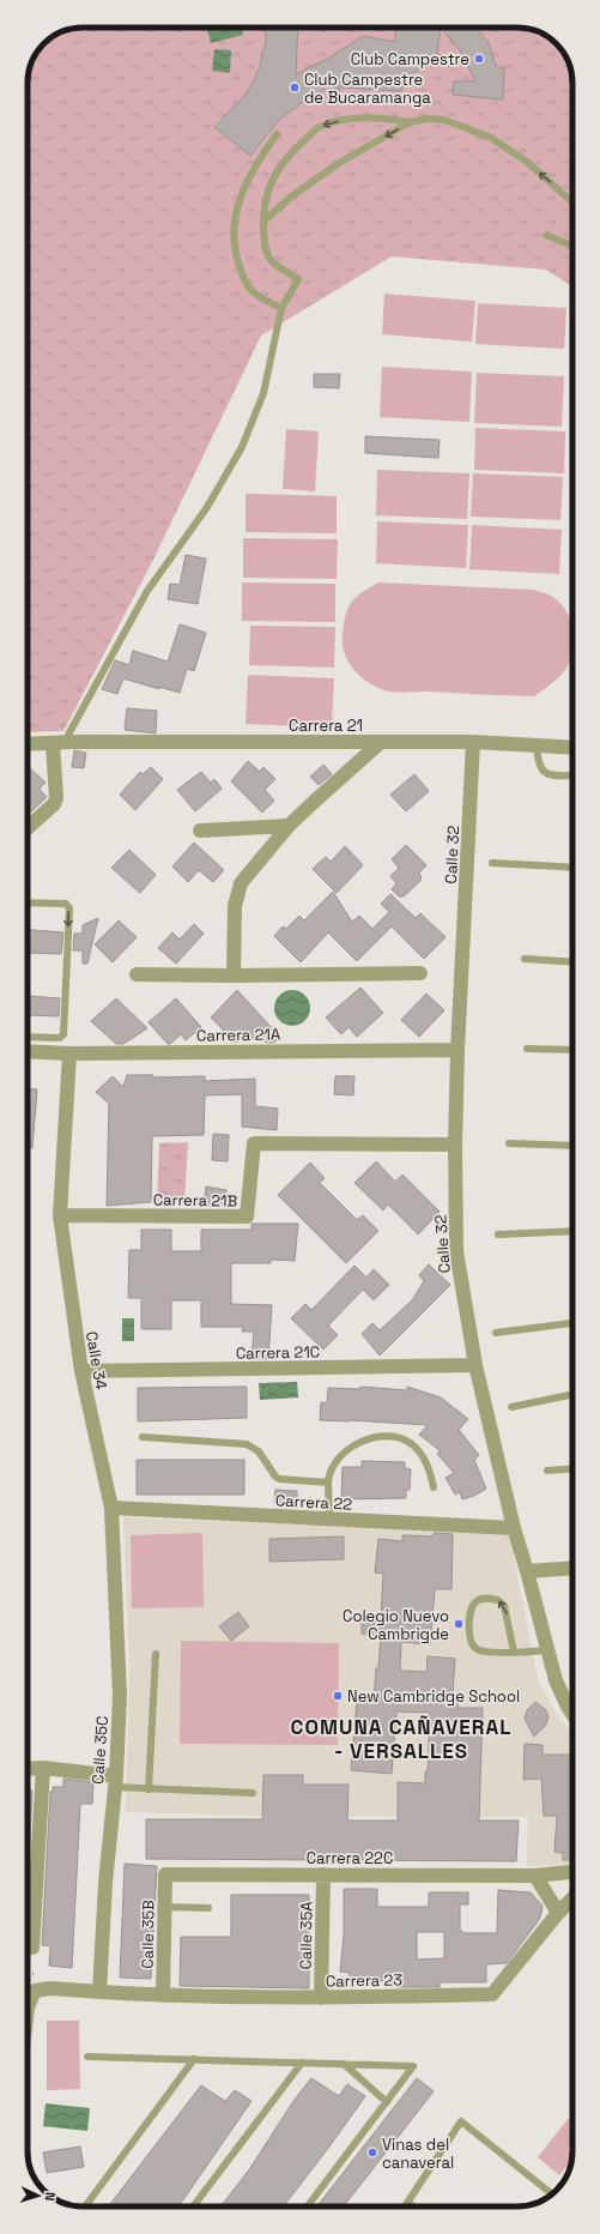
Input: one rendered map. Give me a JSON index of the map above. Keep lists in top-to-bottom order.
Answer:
{
  "streets": {
    "street": [
      "Carrera 21",
      "Calle 32",
      "Carrera 21A",
      "Carrera 21B",
      "Carrera 21C",
      "Calle 34",
      "Carrera 22",
      "Calle 35C",
      "Carrera 22C",
      "Calle 35B",
      "Calle 35A",
      "Carrera 23"
    ]
  },
  "crossings": [
    ["Carrera 21", "Calle 32"],
    ["Calle 32", "Carrera 21A"],
    ["Calle 32", "Carrera 21B"],
    ["Calle 32", "Carrera 21C"],
    ["Calle 32", "Carrera 22"],
    ["Carrera 21B", "Calle 34"],
    ["Carrera 21C", "Calle 34"],
    ["Calle 34", "Carrera 22"],
    ["Calle 34", "Calle 35C"],
    ["Carrera 22", "Calle 35C"],
    ["Calle 35C", "Carrera 23"],
    ["Carrera 22C", "Calle 35B"],
    ["Carrera 22C", "Calle 35A"],
    ["Calle 35B", "Carrera 23"],
    ["Calle 35A", "Carrera 23"]
  ],
  "districts": ["COMUNA CAÑAVERAL - VERSALLES"],
  "places": [
    "Club Campestre",
    "Club Campestre de Bucaramanga",
    "Colegio Nuevo Cambrigde",
    "New Cambridge School",
    "Vinas del canaveral"
  ],
  "north": "right"
}
